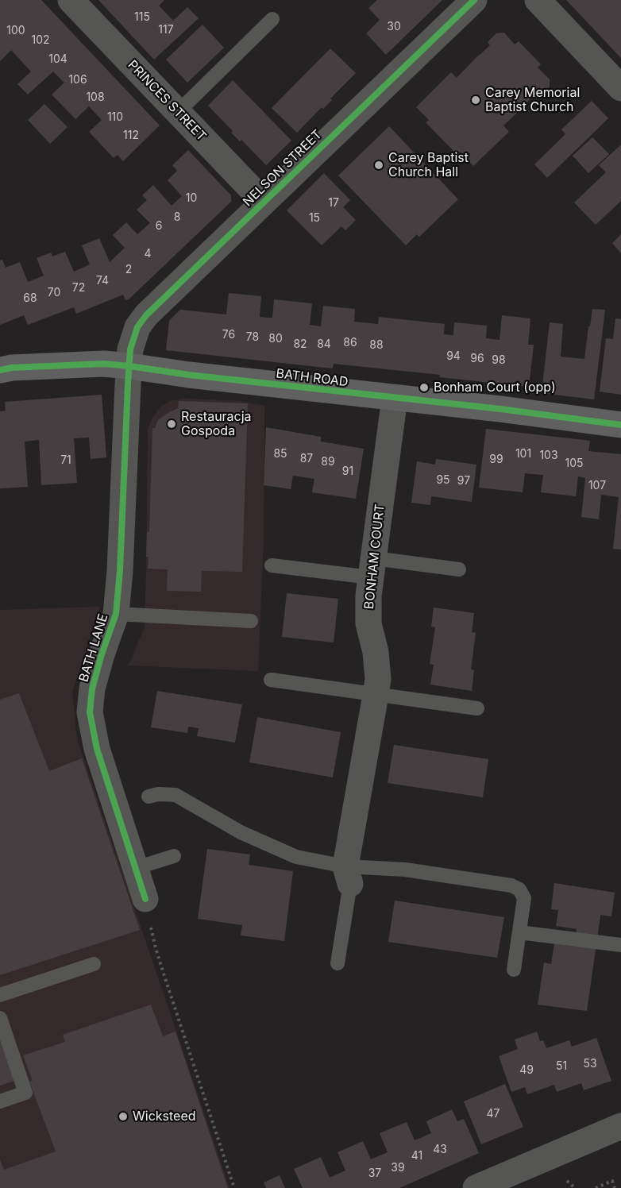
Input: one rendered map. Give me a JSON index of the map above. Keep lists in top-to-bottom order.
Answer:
{
  "streets": {
    "street": [
      "PRINCES STREET",
      "NELSON STREET",
      "BATH ROAD",
      "BONHAM COURT",
      "BATH LANE"
    ]
  },
  "crossings": [
    ["PRINCES STREET", "NELSON STREET"],
    ["NELSON STREET", "BATH ROAD"],
    ["NELSON STREET", "BATH LANE"],
    ["BATH ROAD", "BONHAM COURT"],
    ["BATH ROAD", "BATH LANE"]
  ],
  "places": [
    "Carey Memorial Baptist Church",
    "Carey Baptist Church Hall",
    "Bonham Court (opp)",
    "Restauracja Gospoda",
    "Wicksteed"
  ],
  "house_numbers": [
    "115",
    "30",
    "117",
    "100",
    "102",
    "104",
    "106",
    "108",
    "110",
    "112",
    "10",
    "17",
    "8",
    "15",
    "6",
    "4",
    "2",
    "74",
    "72",
    "70",
    "68",
    "76",
    "78",
    "80",
    "86",
    "82",
    "84",
    "88",
    "94",
    "96",
    "98",
    "85",
    "101",
    "103",
    "87",
    "99",
    "71",
    "89",
    "105",
    "91",
    "95",
    "97",
    "107",
    "53",
    "51",
    "49",
    "47",
    "43",
    "41",
    "39",
    "37"
  ]
}
